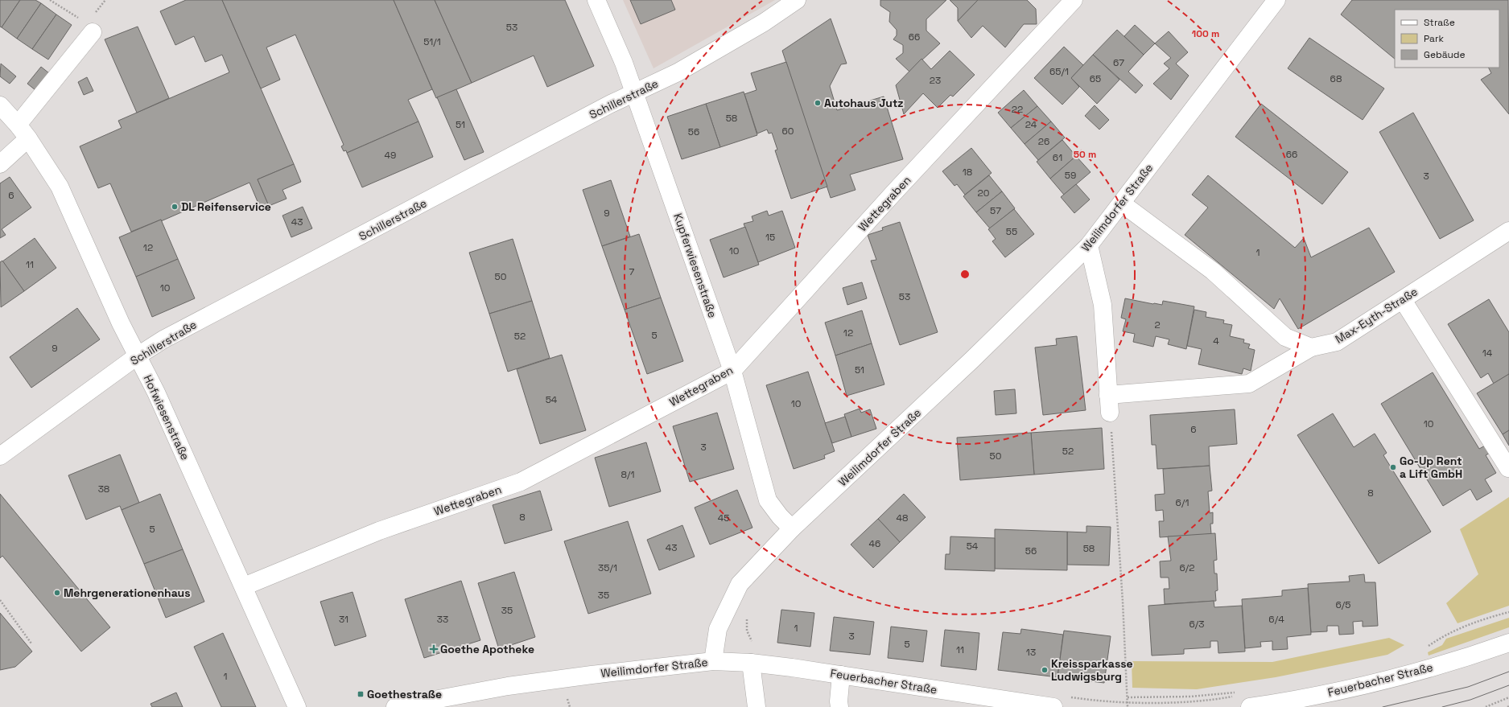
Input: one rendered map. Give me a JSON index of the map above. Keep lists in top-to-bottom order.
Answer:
{
  "streets": {
    "street": [
      "Schillerstraße",
      "Wettegraben",
      "Weilimdorfer Straße",
      "Kupferwiesenstraße",
      "Max-Eyth-Straße",
      "Hofwiesenstraße",
      "Feuerbacher Straße"
    ]
  },
  "crossings": [
    ["Schillerstraße", "Kupferwiesenstraße"],
    ["Schillerstraße", "Hofwiesenstraße"],
    ["Wettegraben", "Kupferwiesenstraße"],
    ["Wettegraben", "Hofwiesenstraße"],
    ["Weilimdorfer Straße", "Kupferwiesenstraße"],
    ["Weilimdorfer Straße", "Feuerbacher Straße"]
  ],
  "places": {
    "other": [
      "Autohaus Jutz",
      "DL Reifenservice",
      "Go-Up Rent a Lift GmbH",
      "Mehrgenerationenhaus",
      "Kreissparkasse Ludwigsburg"
    ],
    "health": ["Goethe Apotheke"],
    "transit": ["Goethestraße"]
  },
  "house_numbers": [
    "53",
    "66",
    "51/1",
    "67",
    "65/1",
    "65",
    "68",
    "23",
    "22",
    "58",
    "51",
    "24",
    "60",
    "56",
    "26",
    "66",
    "49",
    "61",
    "18",
    "59",
    "3",
    "20",
    "6",
    "57",
    "9",
    "43",
    "55",
    "15",
    "12",
    "10",
    "1",
    "11",
    "7",
    "50",
    "10",
    "53",
    "2",
    "12",
    "5",
    "52",
    "4",
    "9",
    "14",
    "51",
    "54",
    "10",
    "10",
    "6",
    "3",
    "52",
    "50",
    "8/1",
    "38",
    "8",
    "6/1",
    "8",
    "45",
    "48",
    "5",
    "46",
    "54",
    "43",
    "58",
    "56",
    "35/1",
    "6/2",
    "35",
    "6/5",
    "35",
    "31",
    "33",
    "6/4",
    "6/3",
    "1",
    "3",
    "5",
    "11",
    "13",
    "1"
  ],
  "legend": ["Straße", "Park", "Gebäude"],
  "rings": ["100 m", "50 m"]
}
